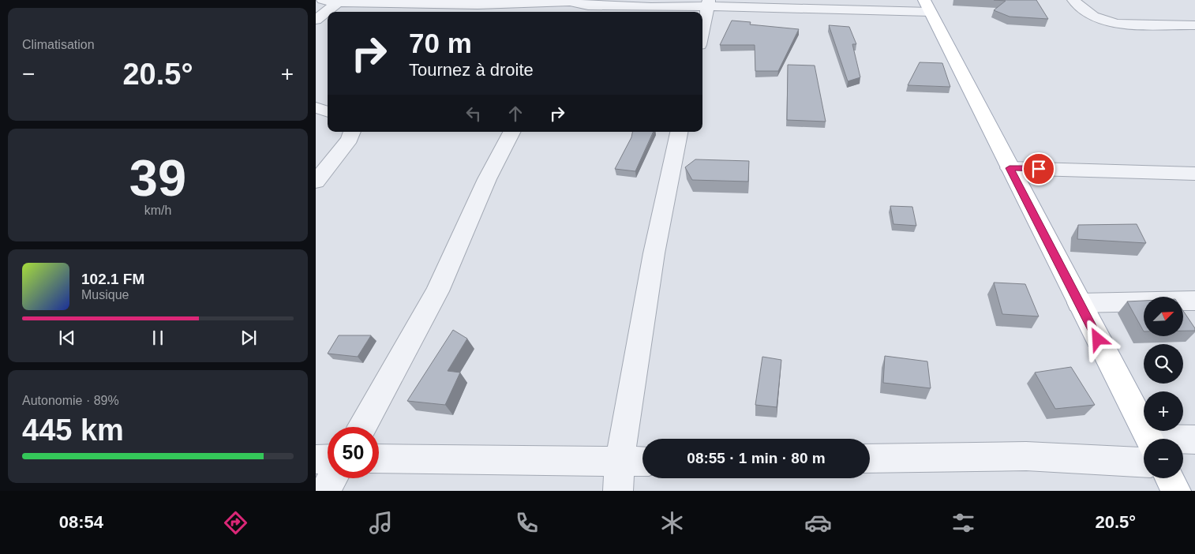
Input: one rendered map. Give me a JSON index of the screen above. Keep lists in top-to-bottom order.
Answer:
{
  "north": "top right",
  "page": {
    "tile": [
      "Climatisation",
      ["39", "km/h"],
      ["Autonomie · 89%", "445 km"]
    ],
    "turn": ["70 m", "Tournez à droite"],
    "heat": ["−", "20.5°", "+"],
    "song": ["102.1 FM", "Musique"],
    "map_buttons": ["+", "−"],
    "limit": "50",
    "trip": "08:55 · 1 min · 80 m",
    "tabs": ["08:54", "20.5°"]
  }
}
